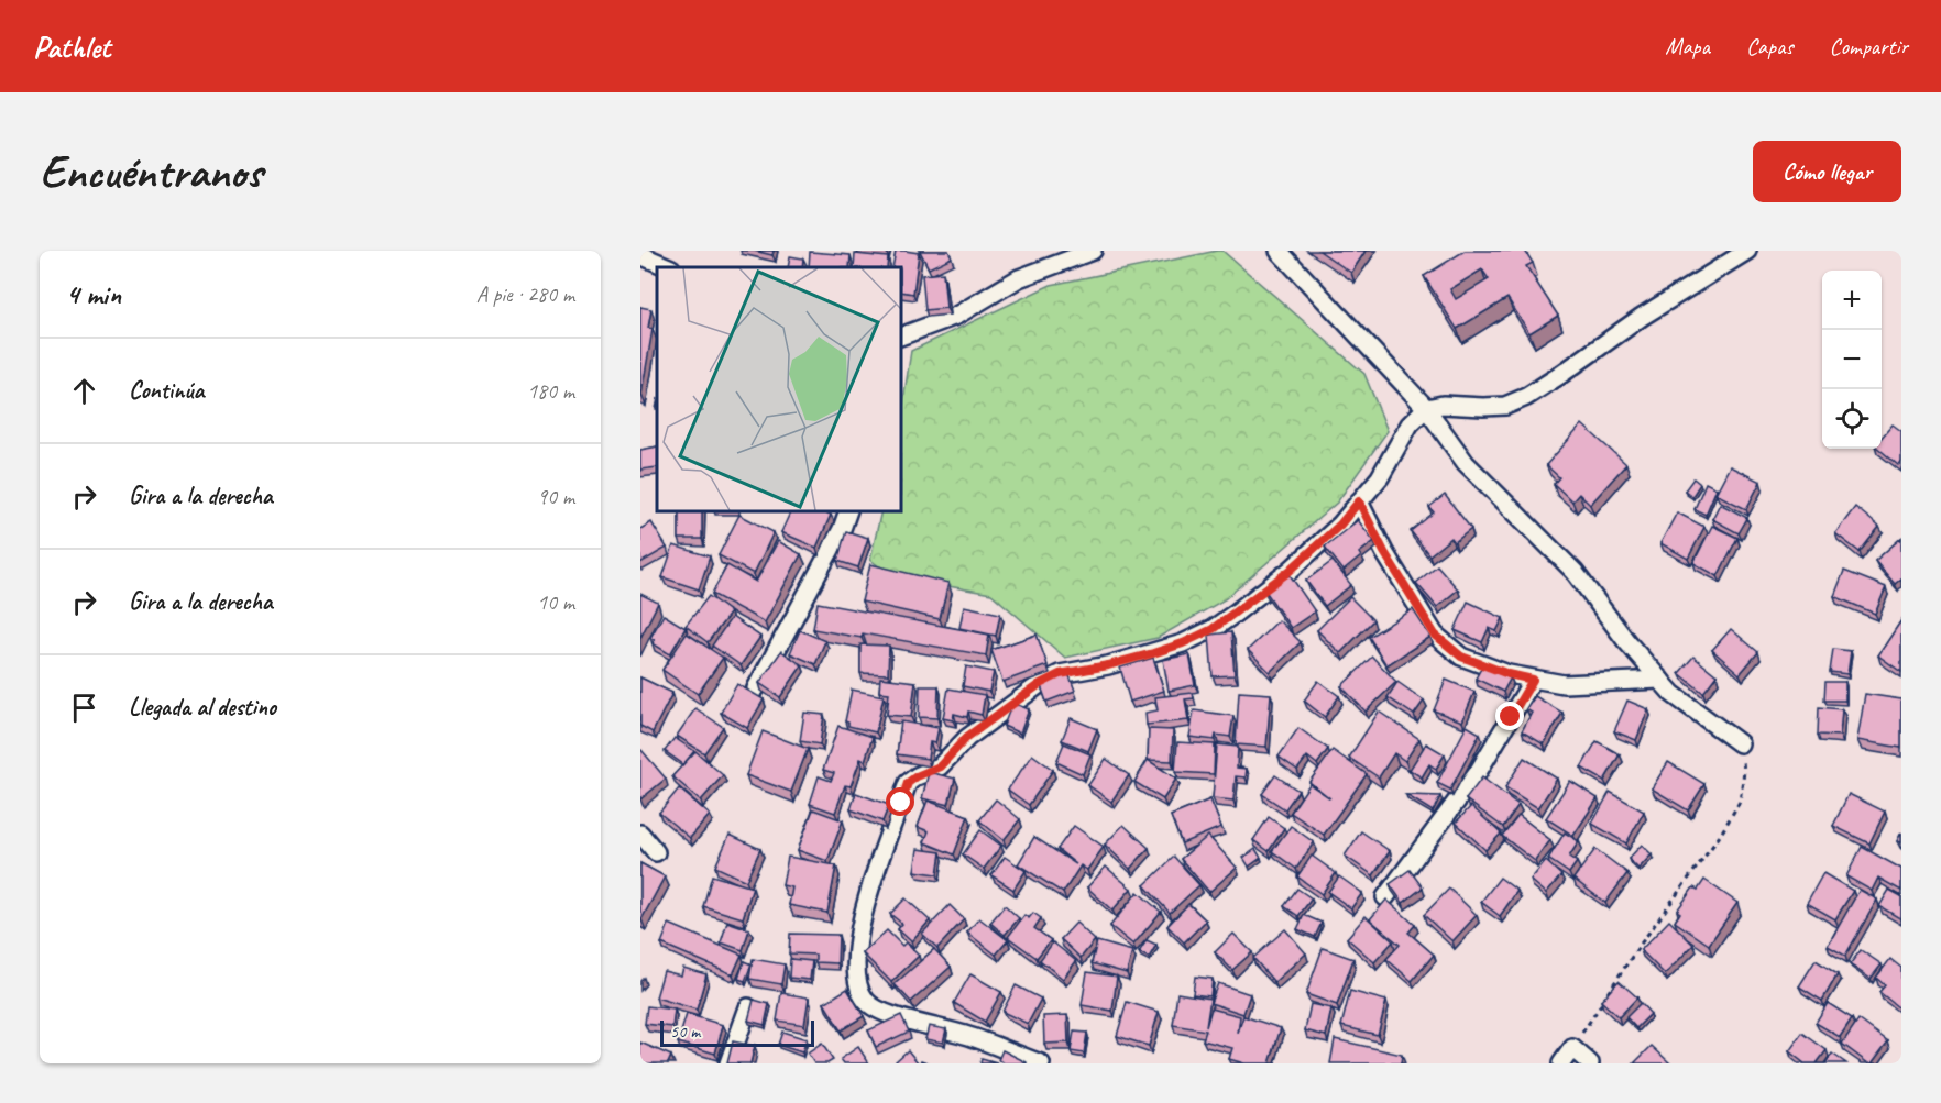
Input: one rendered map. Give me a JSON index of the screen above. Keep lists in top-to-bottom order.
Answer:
{
  "scale_bar": "50 m",
  "page": {
    "header": "Pathlet",
    "nav": ["Mapa", "Capas", "Compartir"],
    "buttons": "Cómo llegar",
    "title": "Encuéntranos",
    "heading": ["4 min", "A pie · 280 m"],
    "map_buttons": ["+", "−"],
    "list": [
      ["Continúa", "180 m"],
      ["Gira a la derecha", "90 m"],
      ["Gira a la derecha", "10 m"],
      "Llegada al destino"
    ],
    "scale": "50 m"
  }
}
